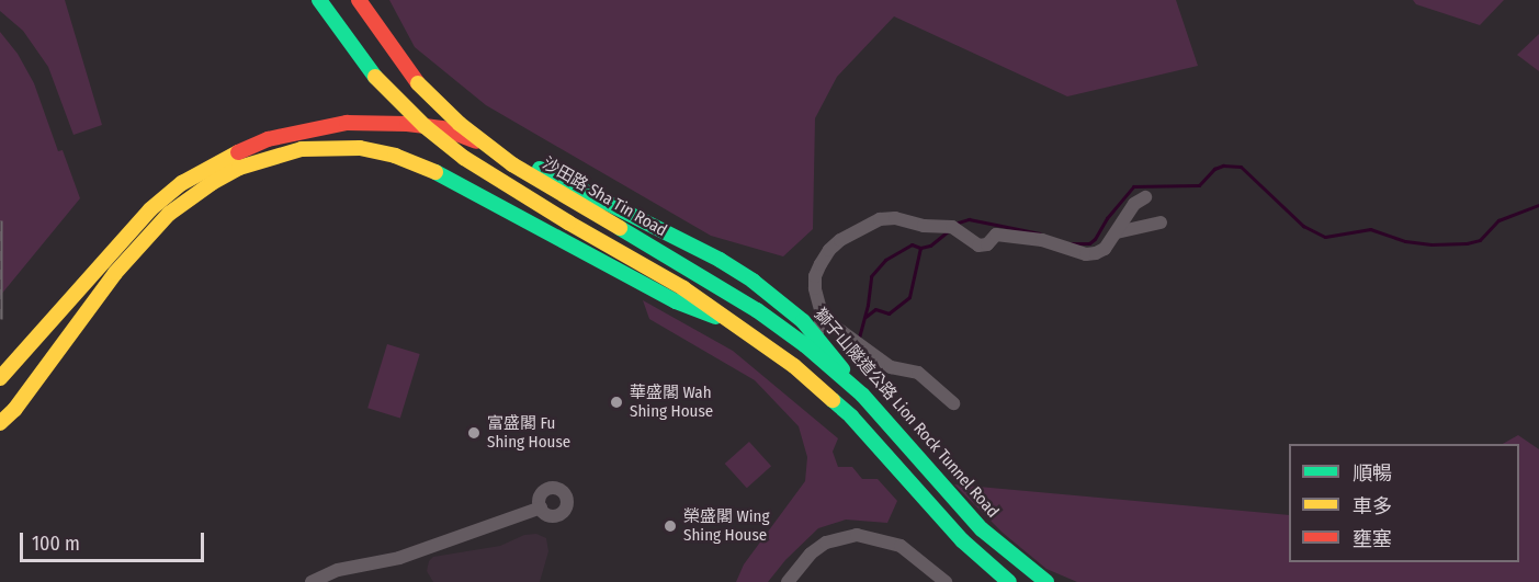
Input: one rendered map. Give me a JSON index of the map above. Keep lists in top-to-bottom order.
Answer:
{
  "streets": {
    "main road": ["沙田路 Sha Tin Road", "獅子山隧道公路 Lion Rock Tunnel Road"]
  },
  "crossings": [
    ["沙田路 Sha Tin Road", "獅子山隧道公路 Lion Rock Tunnel Road"]
  ],
  "places": ["華盛閣 Wah Shing House", "富盛閣 Fu Shing House", "榮盛閣 Wing Shing House"],
  "legend": ["順暢", "車多", "壅塞"],
  "scale_bar": "100 m"
}
